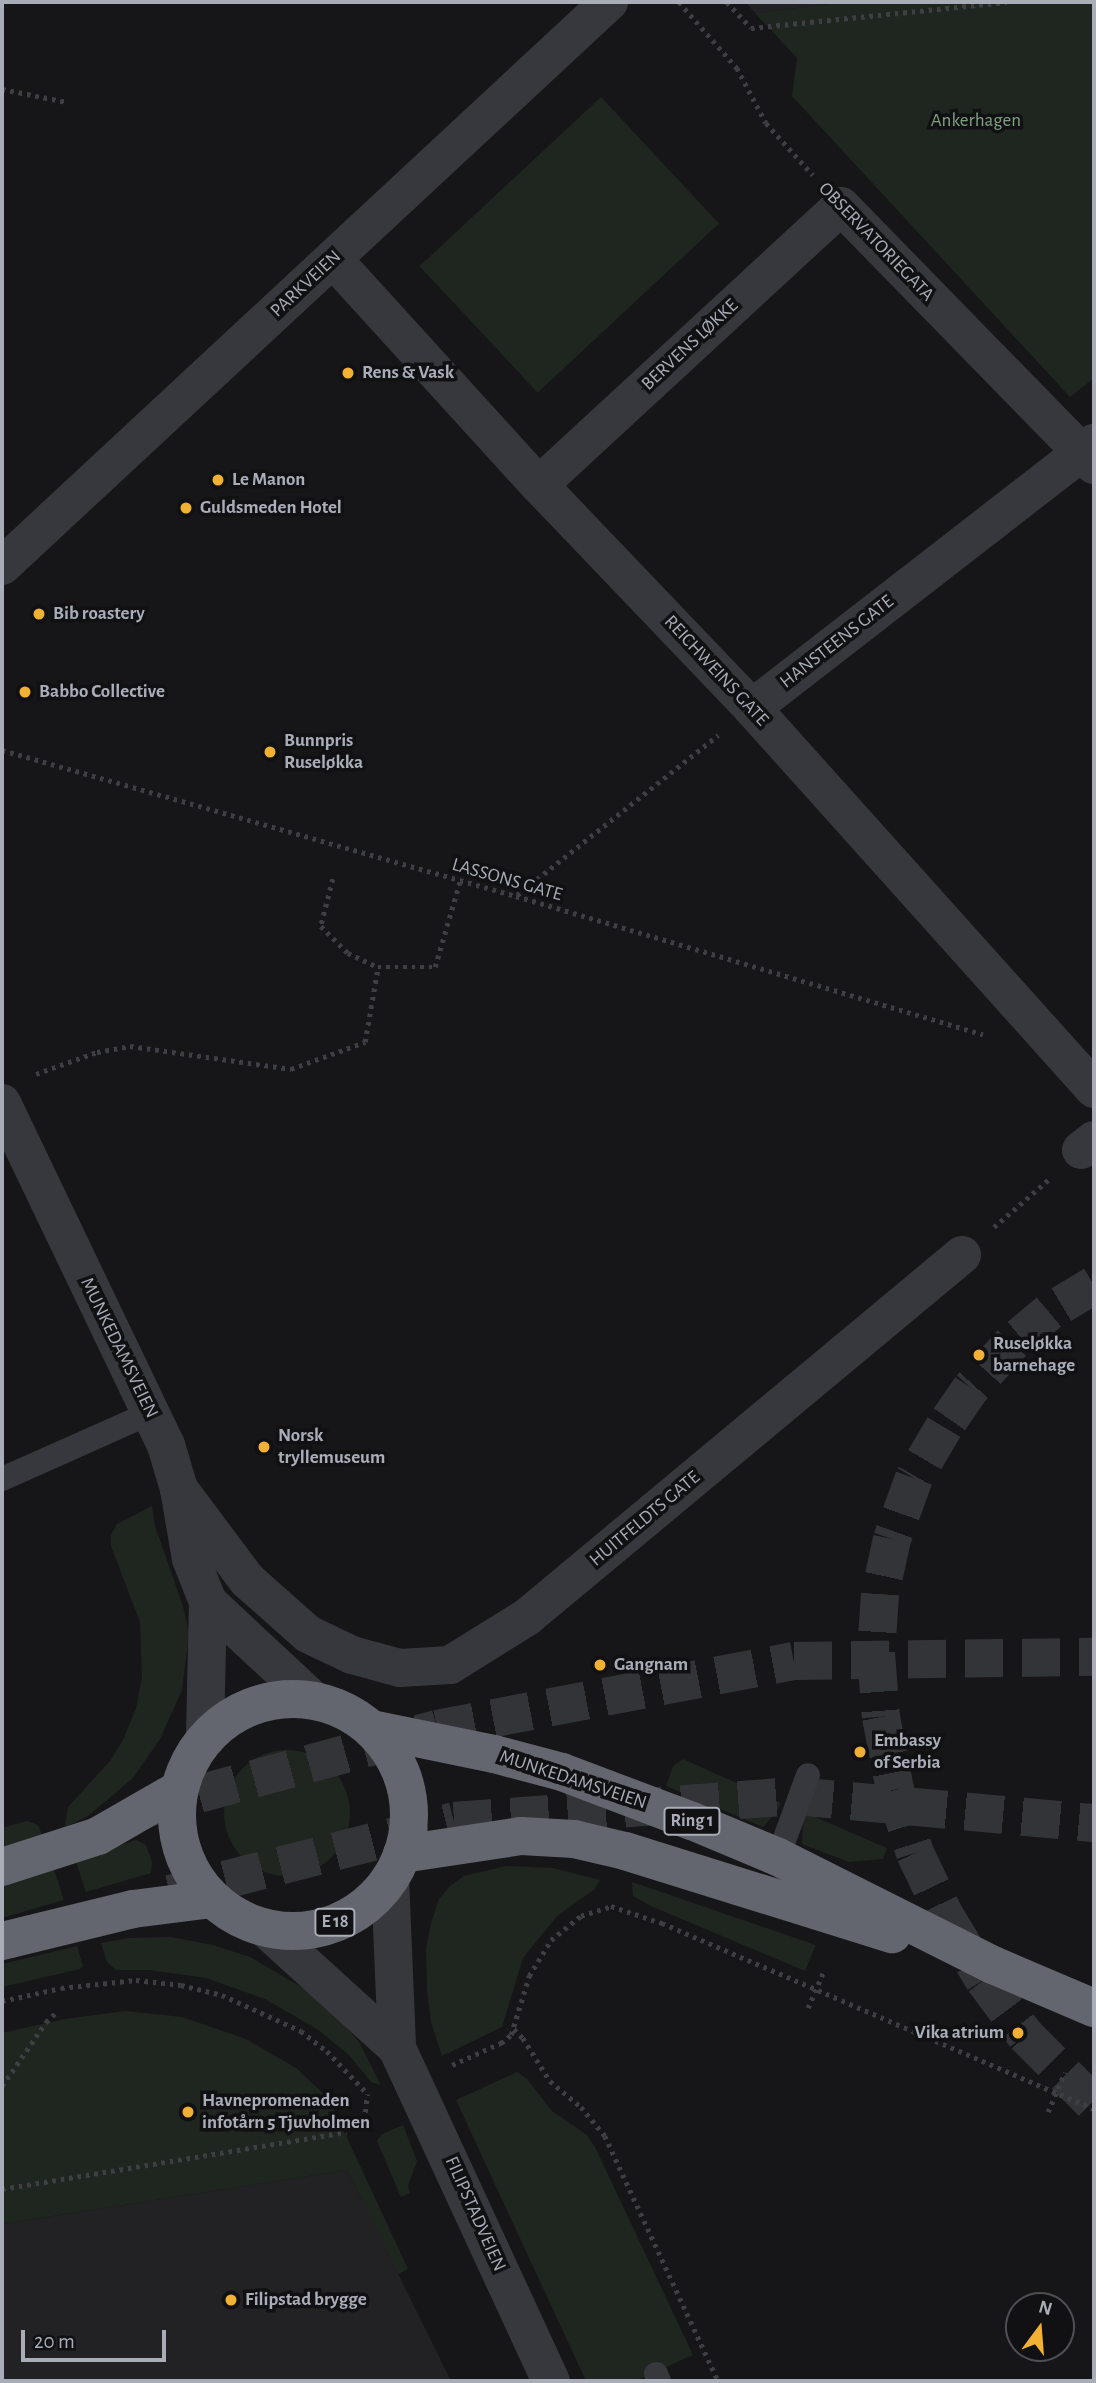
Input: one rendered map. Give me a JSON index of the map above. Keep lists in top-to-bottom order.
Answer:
{
  "streets": {
    "highway": ["MUNKEDAMSVEIEN", "Ring 1", "E 18"],
    "street": [
      "OBSERVATORIEGATA",
      "PARKVEIEN",
      "BERVENS LØKKE",
      "HANSTEENS GATE",
      "REICHWEINS GATE",
      "HUITFELDTS GATE",
      "FILIPSTADVEIEN"
    ],
    "path": ["LASSONS GATE"]
  },
  "crossings": [
    ["OBSERVATORIEGATA", "BERVENS LØKKE"],
    ["OBSERVATORIEGATA", "HANSTEENS GATE"],
    ["PARKVEIEN", "REICHWEINS GATE"],
    ["BERVENS LØKKE", "REICHWEINS GATE"],
    ["HANSTEENS GATE", "REICHWEINS GATE"],
    ["MUNKEDAMSVEIEN", "HUITFELDTS GATE"],
    ["MUNKEDAMSVEIEN", "E 18"],
    ["MUNKEDAMSVEIEN", "FILIPSTADVEIEN"],
    ["E 18", "FILIPSTADVEIEN"]
  ],
  "parks": ["Ankerhagen"],
  "places": [
    "Rens & Vask",
    "Le Manon",
    "Guldsmeden Hotel",
    "Bib roastery",
    "Babbo Collective",
    "Bunnpris Ruseløkka",
    "Ruseløkka barnehage",
    "Norsk tryllemuseum",
    "Gangnam",
    "Embassy of Serbia",
    "Vika atrium",
    "Havnepromenaden infotårn 5 Tjuvholmen",
    "Filipstad brygge"
  ],
  "scale_bar": "20 m",
  "north": "top"
}
